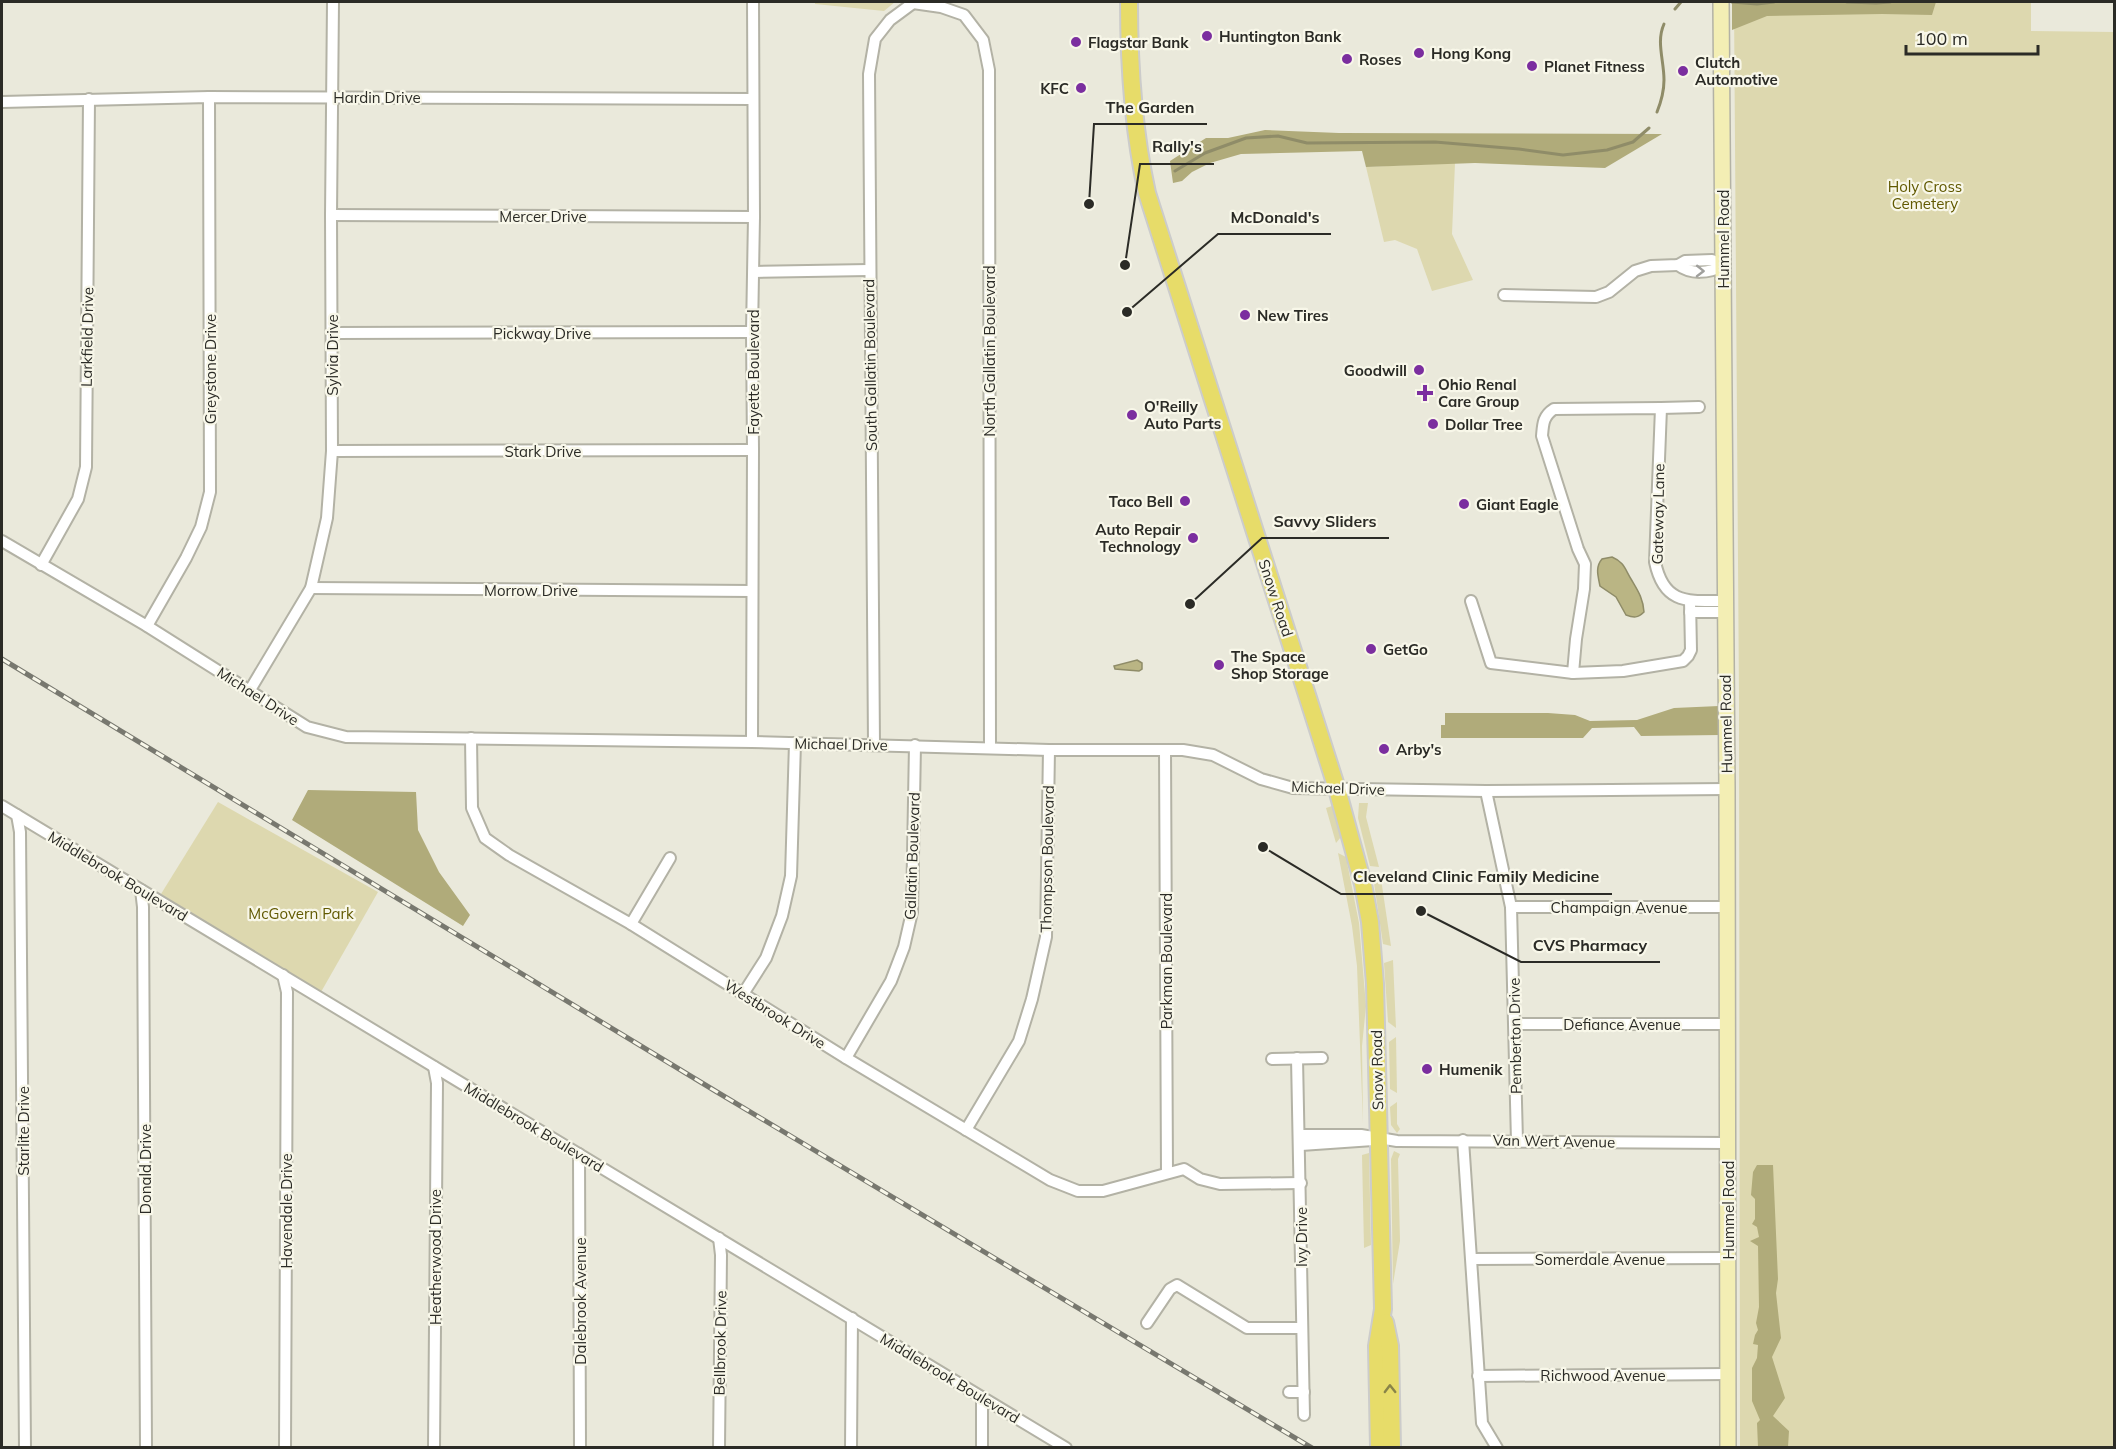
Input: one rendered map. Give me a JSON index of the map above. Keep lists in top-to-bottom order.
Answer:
{
  "streets": {
    "main road": ["Snow Road"],
    "street": [
      "Hardin Drive",
      "Mercer Drive",
      "Hummel Road",
      "Pickway Drive",
      "Larkfield Drive",
      "North Gallatin Boulevard",
      "Sylvia Drive",
      "South Gallatin Boulevard",
      "Greystone Drive",
      "Fayette Boulevard",
      "Stark Drive",
      "Gateway Lane",
      "Morrow Drive",
      "Michael Drive",
      "Gallatin Boulevard",
      "Thompson Boulevard",
      "Middlebrook Boulevard",
      "Champaign Avenue",
      "Parkman Boulevard",
      "Westbrook Drive",
      "Defiance Avenue",
      "Pemberton Drive",
      "Starlite Drive",
      "Van Wert Avenue",
      "Donald Drive",
      "Havendale Drive",
      "Ivy Drive",
      "Heatherwood Drive",
      "Somerdale Avenue",
      "Dalebrook Avenue",
      "Bellbrook Drive",
      "Richwood Avenue"
    ]
  },
  "crossings": [
    ["Hardin Drive", "Larkfield Drive"],
    ["Hardin Drive", "Sylvia Drive"],
    ["Hardin Drive", "Greystone Drive"],
    ["Hardin Drive", "Fayette Boulevard"],
    ["Mercer Drive", "Sylvia Drive"],
    ["Mercer Drive", "Fayette Boulevard"],
    ["Hummel Road", "Michael Drive"],
    ["Hummel Road", "Champaign Avenue"],
    ["Hummel Road", "Defiance Avenue"],
    ["Hummel Road", "Van Wert Avenue"],
    ["Hummel Road", "Somerdale Avenue"],
    ["Hummel Road", "Richwood Avenue"],
    ["Pickway Drive", "Sylvia Drive"],
    ["Pickway Drive", "Fayette Boulevard"],
    ["Larkfield Drive", "Michael Drive"],
    ["North Gallatin Boulevard", "South Gallatin Boulevard"],
    ["North Gallatin Boulevard", "Michael Drive"],
    ["Sylvia Drive", "Stark Drive"],
    ["Sylvia Drive", "Morrow Drive"],
    ["Sylvia Drive", "Michael Drive"],
    ["South Gallatin Boulevard", "Michael Drive"],
    ["Greystone Drive", "Michael Drive"],
    ["Fayette Boulevard", "Stark Drive"],
    ["Fayette Boulevard", "Morrow Drive"],
    ["Fayette Boulevard", "Michael Drive"],
    ["Snow Road", "Michael Drive"],
    ["Snow Road", "Van Wert Avenue"],
    ["Michael Drive", "Gallatin Boulevard"],
    ["Michael Drive", "Thompson Boulevard"],
    ["Michael Drive", "Parkman Boulevard"],
    ["Michael Drive", "Westbrook Drive"],
    ["Michael Drive", "Pemberton Drive"],
    ["Gallatin Boulevard", "Westbrook Drive"],
    ["Thompson Boulevard", "Westbrook Drive"],
    ["Middlebrook Boulevard", "Starlite Drive"],
    ["Middlebrook Boulevard", "Donald Drive"],
    ["Middlebrook Boulevard", "Havendale Drive"],
    ["Middlebrook Boulevard", "Heatherwood Drive"],
    ["Middlebrook Boulevard", "Dalebrook Avenue"],
    ["Middlebrook Boulevard", "Bellbrook Drive"],
    ["Champaign Avenue", "Pemberton Drive"],
    ["Parkman Boulevard", "Westbrook Drive"],
    ["Defiance Avenue", "Pemberton Drive"],
    ["Pemberton Drive", "Van Wert Avenue"],
    ["Van Wert Avenue", "Ivy Drive"]
  ],
  "parks": ["Holy Cross Cemetery", "McGovern Park"],
  "places": {
    "other": [
      "Huntington Bank",
      "Flagstar Bank",
      "Hong Kong",
      "Roses",
      "Planet Fitness",
      "Clutch Automotive",
      "KFC",
      "The Garden",
      "Rally's",
      "McDonald's",
      "New Tires",
      "Goodwill",
      "O'Reilly Auto Parts",
      "Dollar Tree",
      "Taco Bell",
      "Giant Eagle",
      "Auto Repair Technology",
      "Savvy Sliders",
      "GetGo",
      "The Space Shop Storage",
      "Arby's",
      "Cleveland Clinic Family Medicine",
      "CVS Pharmacy",
      "Humenik"
    ],
    "health": ["Ohio Renal Care Group"]
  },
  "scale_bar": "100 m"
}
